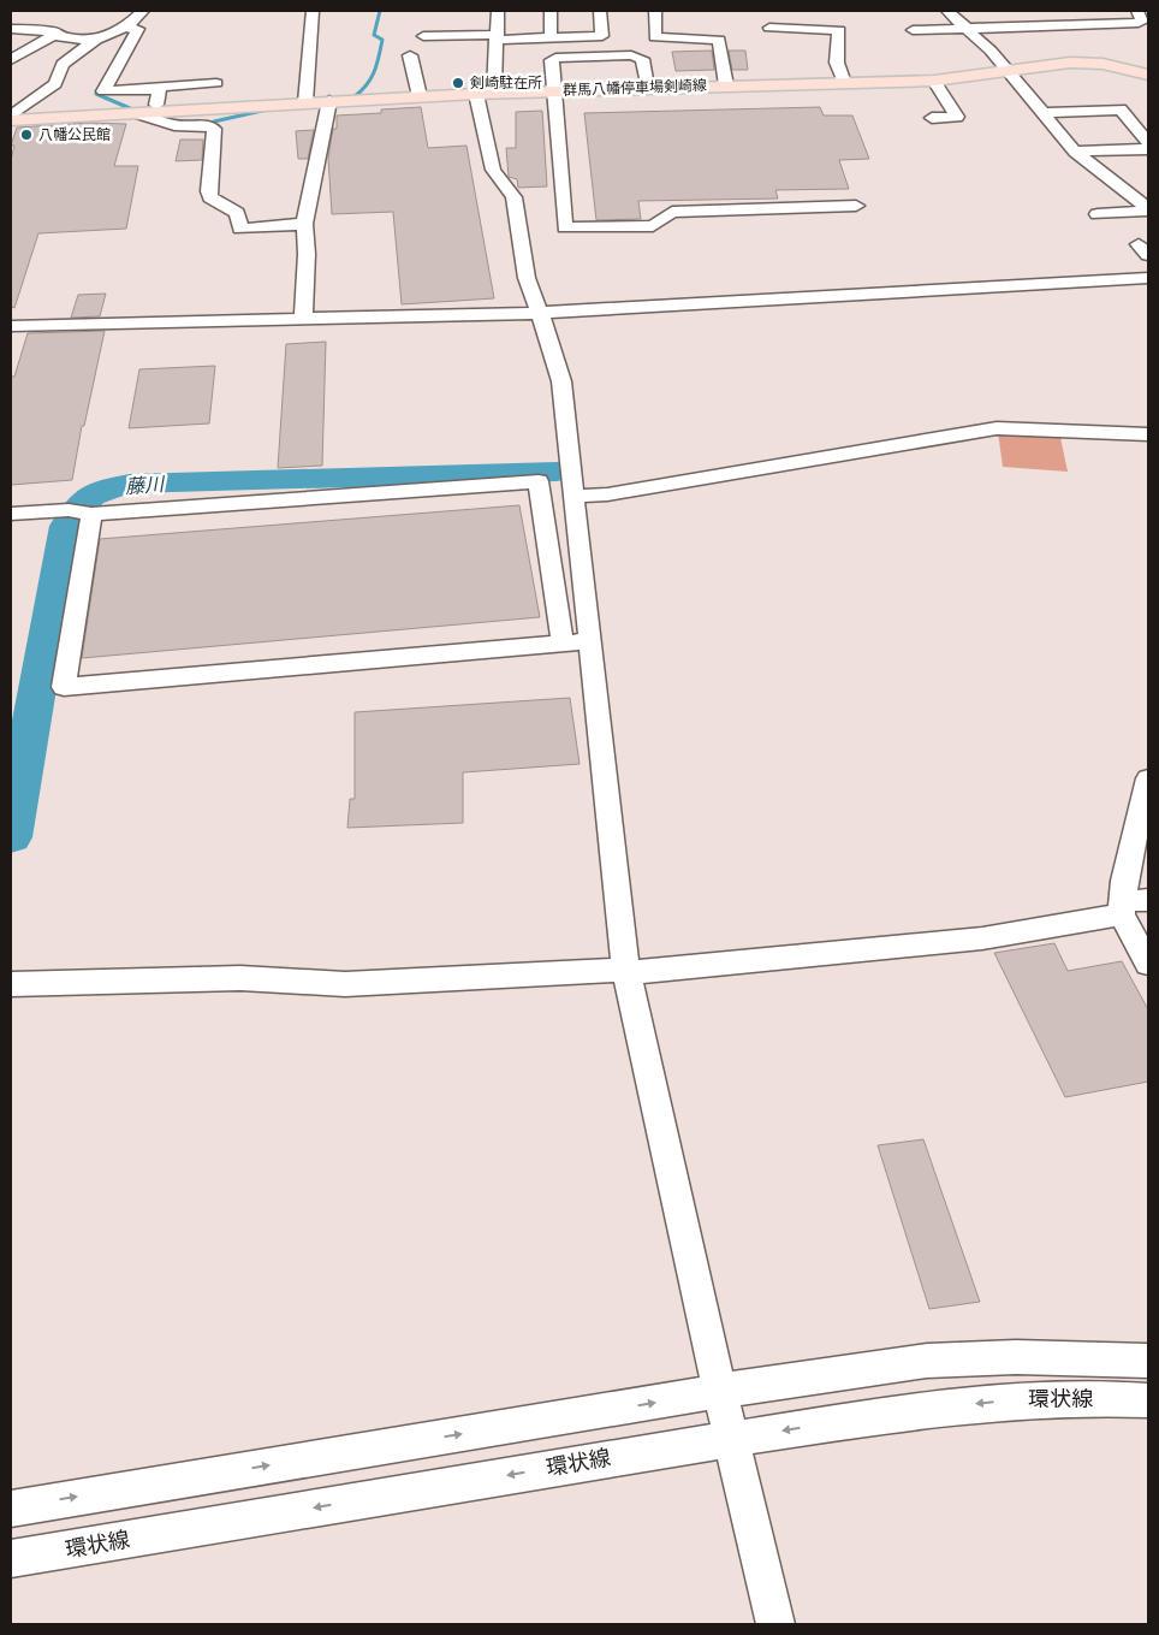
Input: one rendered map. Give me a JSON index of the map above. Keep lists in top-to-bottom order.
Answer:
{
  "streets": {
    "main road": ["群馬八幡停車場剣崎線"],
    "street": ["環状線"]
  },
  "water": ["藤川"],
  "places": ["剣崎駐在所", "八幡公民館"]
}
